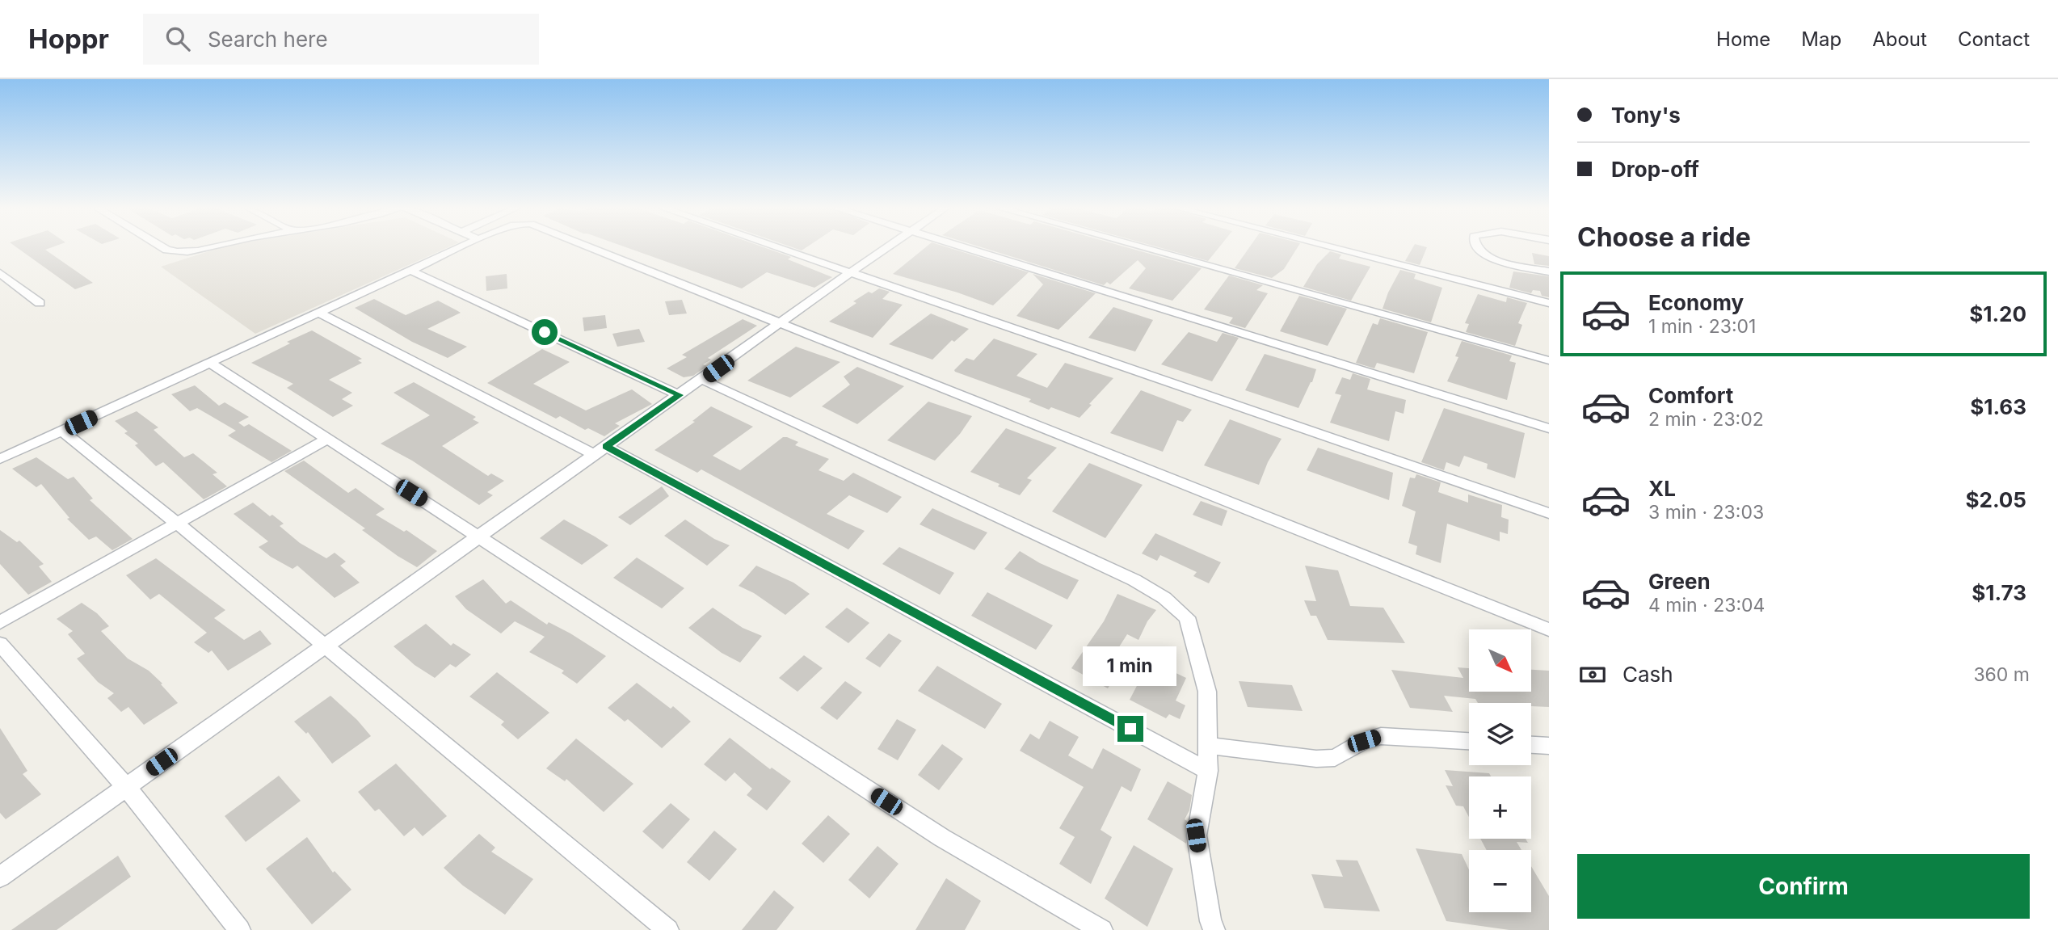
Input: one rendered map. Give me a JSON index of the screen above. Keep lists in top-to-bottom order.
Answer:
{
  "north": "bottom right",
  "page": {
    "header": "Hoppr",
    "search": "Search here",
    "nav": [
      "Home",
      "Map",
      "About",
      "Contact"
    ],
    "banner": ["Tony's", "Drop-off"],
    "heading": "Choose a ride",
    "list": [
      {
        "name": "Economy",
        "note": "1 min · 23:01",
        "value": "$1.20"
      },
      {
        "name": "Comfort",
        "note": "2 min · 23:02",
        "value": "$1.63"
      },
      {
        "name": "XL",
        "note": "3 min · 23:03",
        "value": "$2.05"
      },
      {
        "name": "Green",
        "note": "4 min · 23:04",
        "value": "$1.73"
      }
    ],
    "map_buttons": ["+", "−"],
    "pay": ["Cash", "360 m"],
    "bubble": "1 min",
    "buttons": "Confirm"
  }
}
